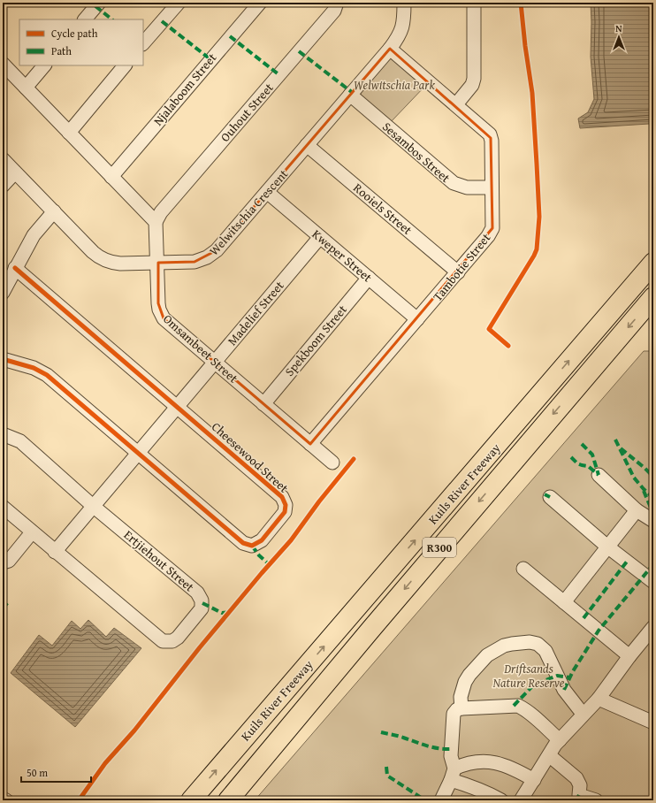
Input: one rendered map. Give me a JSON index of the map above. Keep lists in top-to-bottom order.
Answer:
{
  "streets": {
    "highway": ["Kuils River Freeway", "R300"],
    "street": [
      "Njalaboom Street",
      "Ouhout Street",
      "Sesambos Street",
      "Rooiels Street",
      "Welwitschia Crescent",
      "Kweper Street",
      "Tambotie Street",
      "Madelief Street",
      "Spekboom Street",
      "Omsambeet Street",
      "Cheesewood Street",
      "Ertjiehout Street"
    ]
  },
  "crossings": [
    ["Ouhout Street", "Omsambeet Street"],
    ["Sesambos Street", "Welwitschia Crescent"],
    ["Sesambos Street", "Tambotie Street"],
    ["Rooiels Street", "Welwitschia Crescent"],
    ["Rooiels Street", "Tambotie Street"],
    ["Welwitschia Crescent", "Kweper Street"],
    ["Welwitschia Crescent", "Tambotie Street"],
    ["Welwitschia Crescent", "Omsambeet Street"],
    ["Kweper Street", "Tambotie Street"],
    ["Kweper Street", "Madelief Street"],
    ["Kweper Street", "Spekboom Street"],
    ["Tambotie Street", "Omsambeet Street"],
    ["Madelief Street", "Omsambeet Street"],
    ["Madelief Street", "Cheesewood Street"],
    ["Madelief Street", "Ertjiehout Street"],
    ["Spekboom Street", "Omsambeet Street"]
  ],
  "parks": ["Welwitschia Park", "Driftsands Nature Reserve"],
  "legend": ["Cycle path", "Path"],
  "scale_bar": "50 m",
  "north": "top"
}
